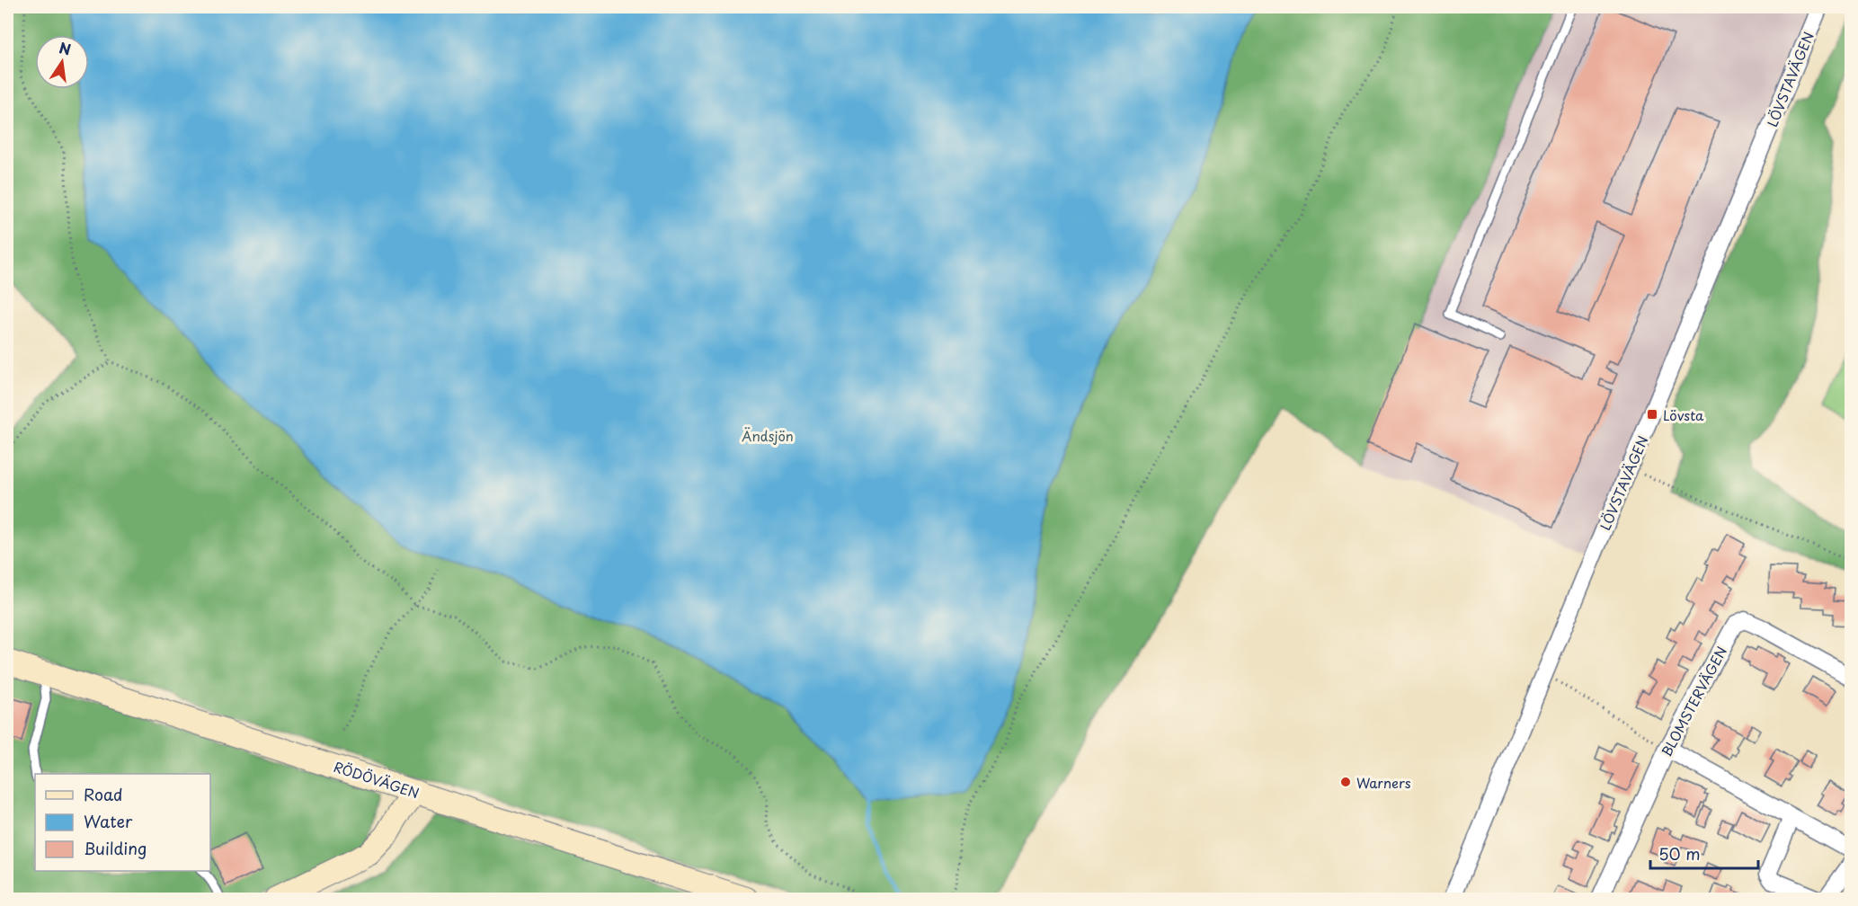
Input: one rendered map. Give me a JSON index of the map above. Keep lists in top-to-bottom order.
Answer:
{
  "streets": {
    "main road": ["RÖDÖVÄGEN"],
    "street": ["LÖVSTAVÄGEN", "BLOMSTERVÄGEN"]
  },
  "parks": ["Ändsjön"],
  "places": {
    "transit": ["Lövsta"],
    "other": ["Warners"]
  },
  "legend": ["Road", "Water", "Building"],
  "scale_bar": "50 m",
  "north": "top"
}
